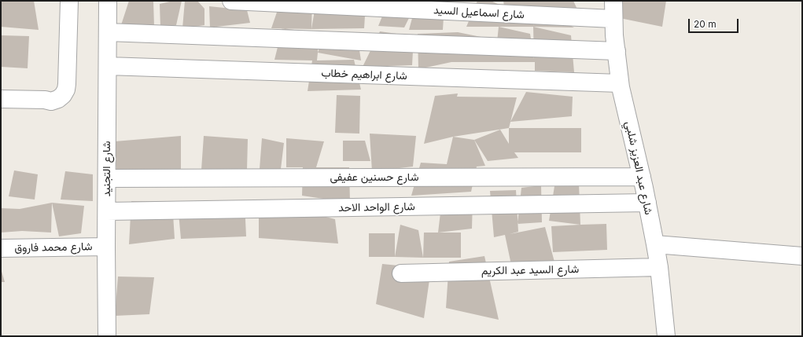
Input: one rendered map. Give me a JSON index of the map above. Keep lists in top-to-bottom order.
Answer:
{
  "streets": {
    "street": [
      "شارع اسماعيل السيد",
      "شارع ابراهيم خطاب",
      "شارع عبد العزيز شلبي",
      "شارع التجنيد",
      "شارع حسنين عفيفى",
      "شارع الواحد الاحد",
      "شارع محمد فاروق",
      "شارع السيد عبد الكريم"
    ]
  },
  "crossings": [
    ["شارع اسماعيل السيد", "شارع عبد العزيز شلبي"],
    ["شارع ابراهيم خطاب", "شارع عبد العزيز شلبي"],
    ["شارع ابراهيم خطاب", "شارع التجنيد"],
    ["شارع عبد العزيز شلبي", "شارع حسنين عفيفى"],
    ["شارع عبد العزيز شلبي", "شارع الواحد الاحد"],
    ["شارع عبد العزيز شلبي", "شارع السيد عبد الكريم"],
    ["شارع التجنيد", "شارع حسنين عفيفى"],
    ["شارع التجنيد", "شارع الواحد الاحد"],
    ["شارع التجنيد", "شارع محمد فاروق"]
  ],
  "scale_bar": "20 m"
}
